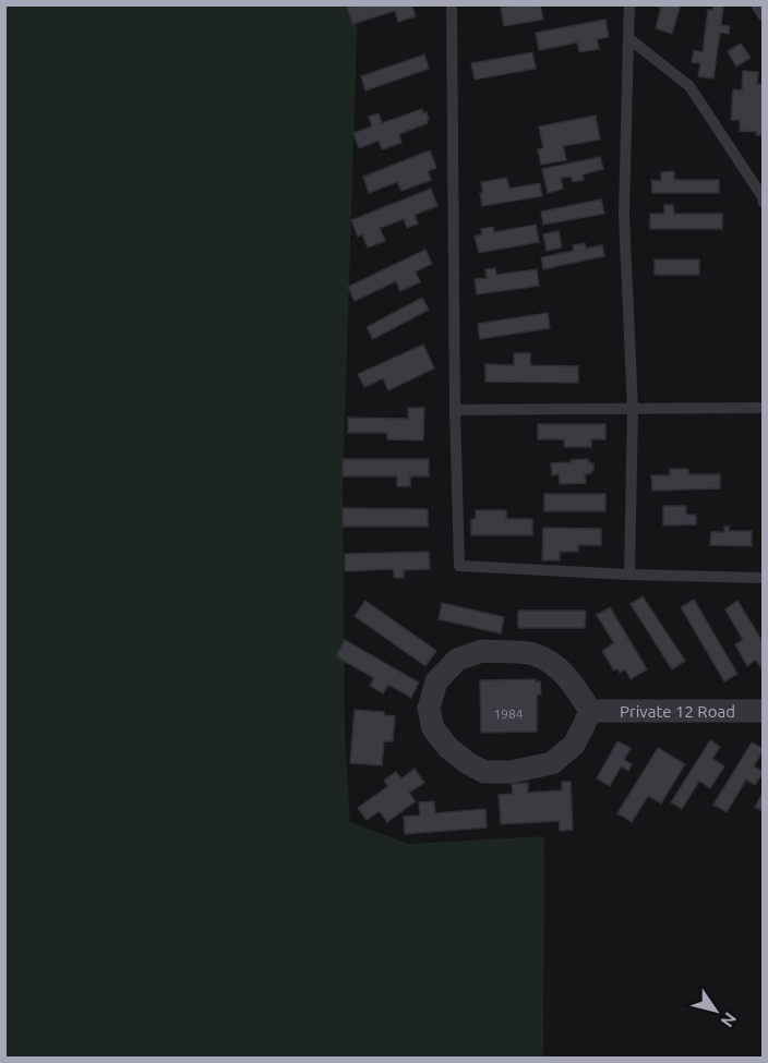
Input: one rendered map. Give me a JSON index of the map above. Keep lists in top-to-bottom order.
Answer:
{
  "streets": {
    "street": ["Private 12 Road"]
  },
  "house_numbers": ["1984"],
  "north": "bottom right"
}
